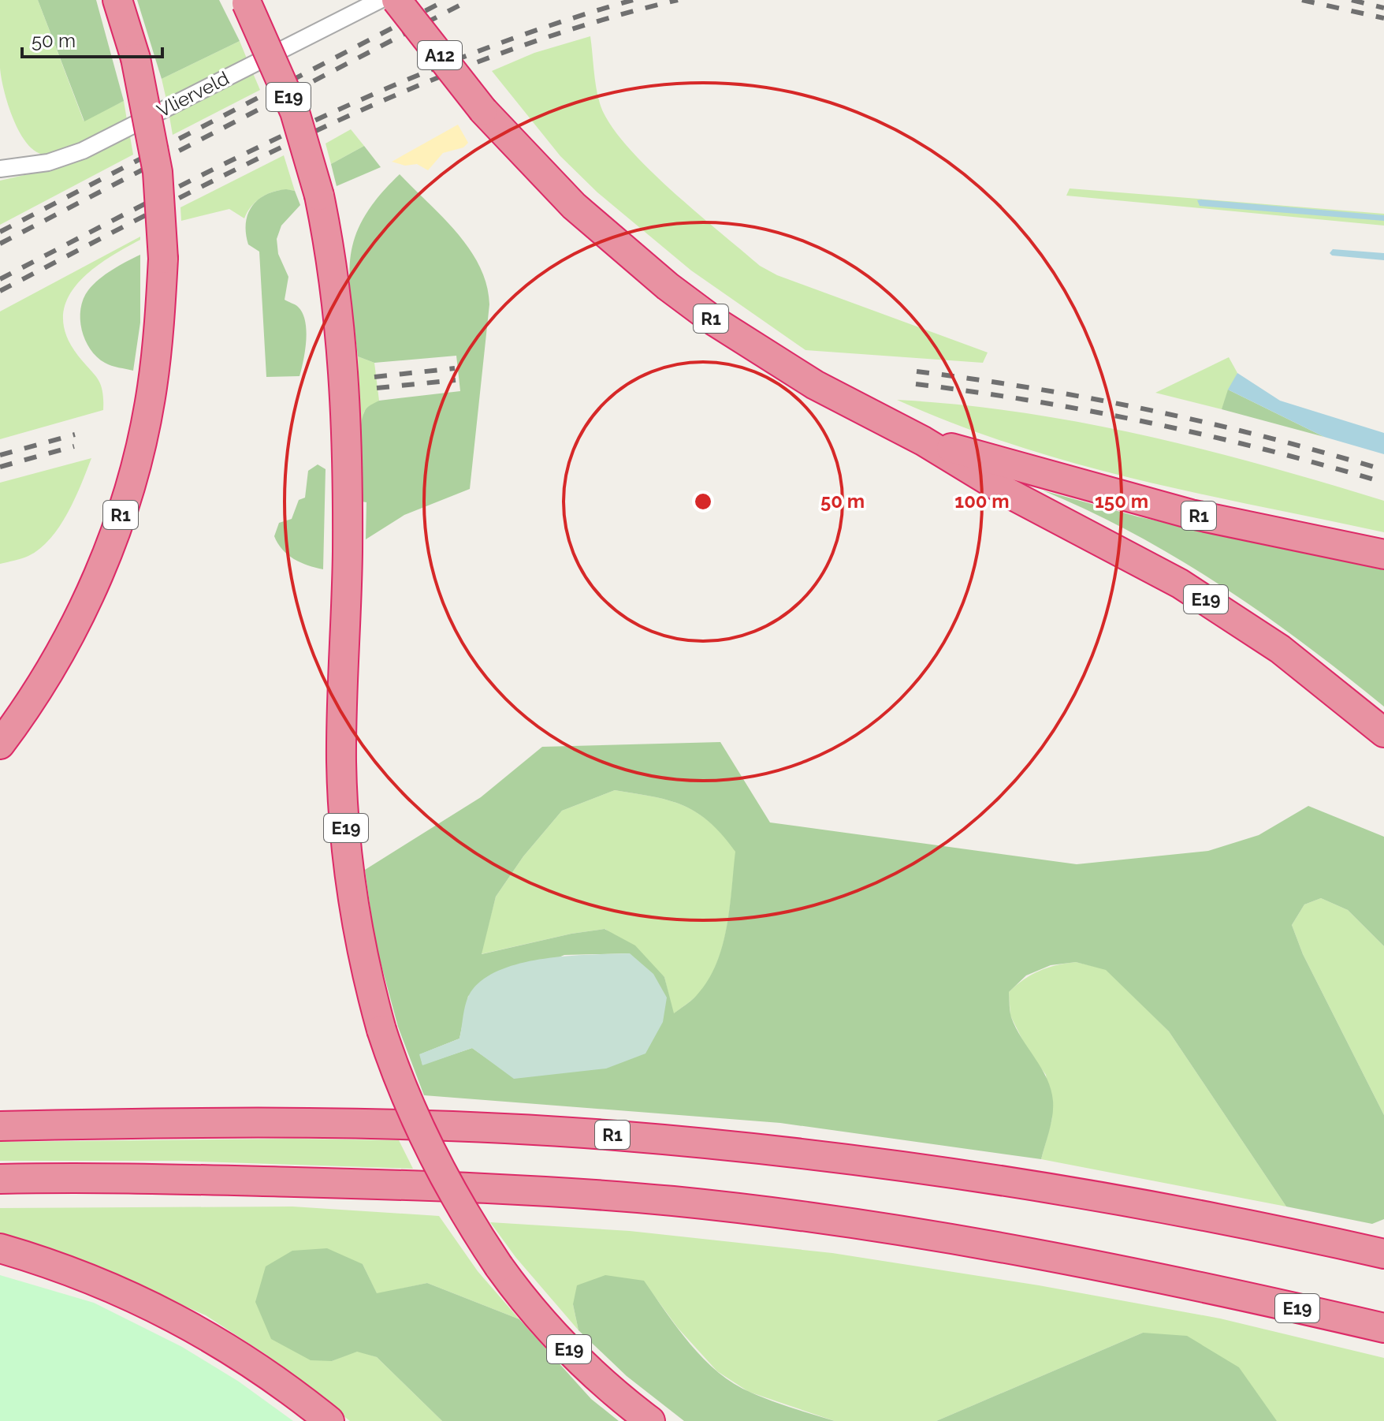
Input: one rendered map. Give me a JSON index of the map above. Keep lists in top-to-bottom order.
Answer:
{
  "streets": {
    "highway": ["A12", "E19", "R1"],
    "street": ["Vlierveld"]
  },
  "crossings": [
    ["A12", "R1"],
    ["E19", "R1"]
  ],
  "scale_bar": "50 m",
  "rings": ["50 m", "100 m", "150 m"]
}
